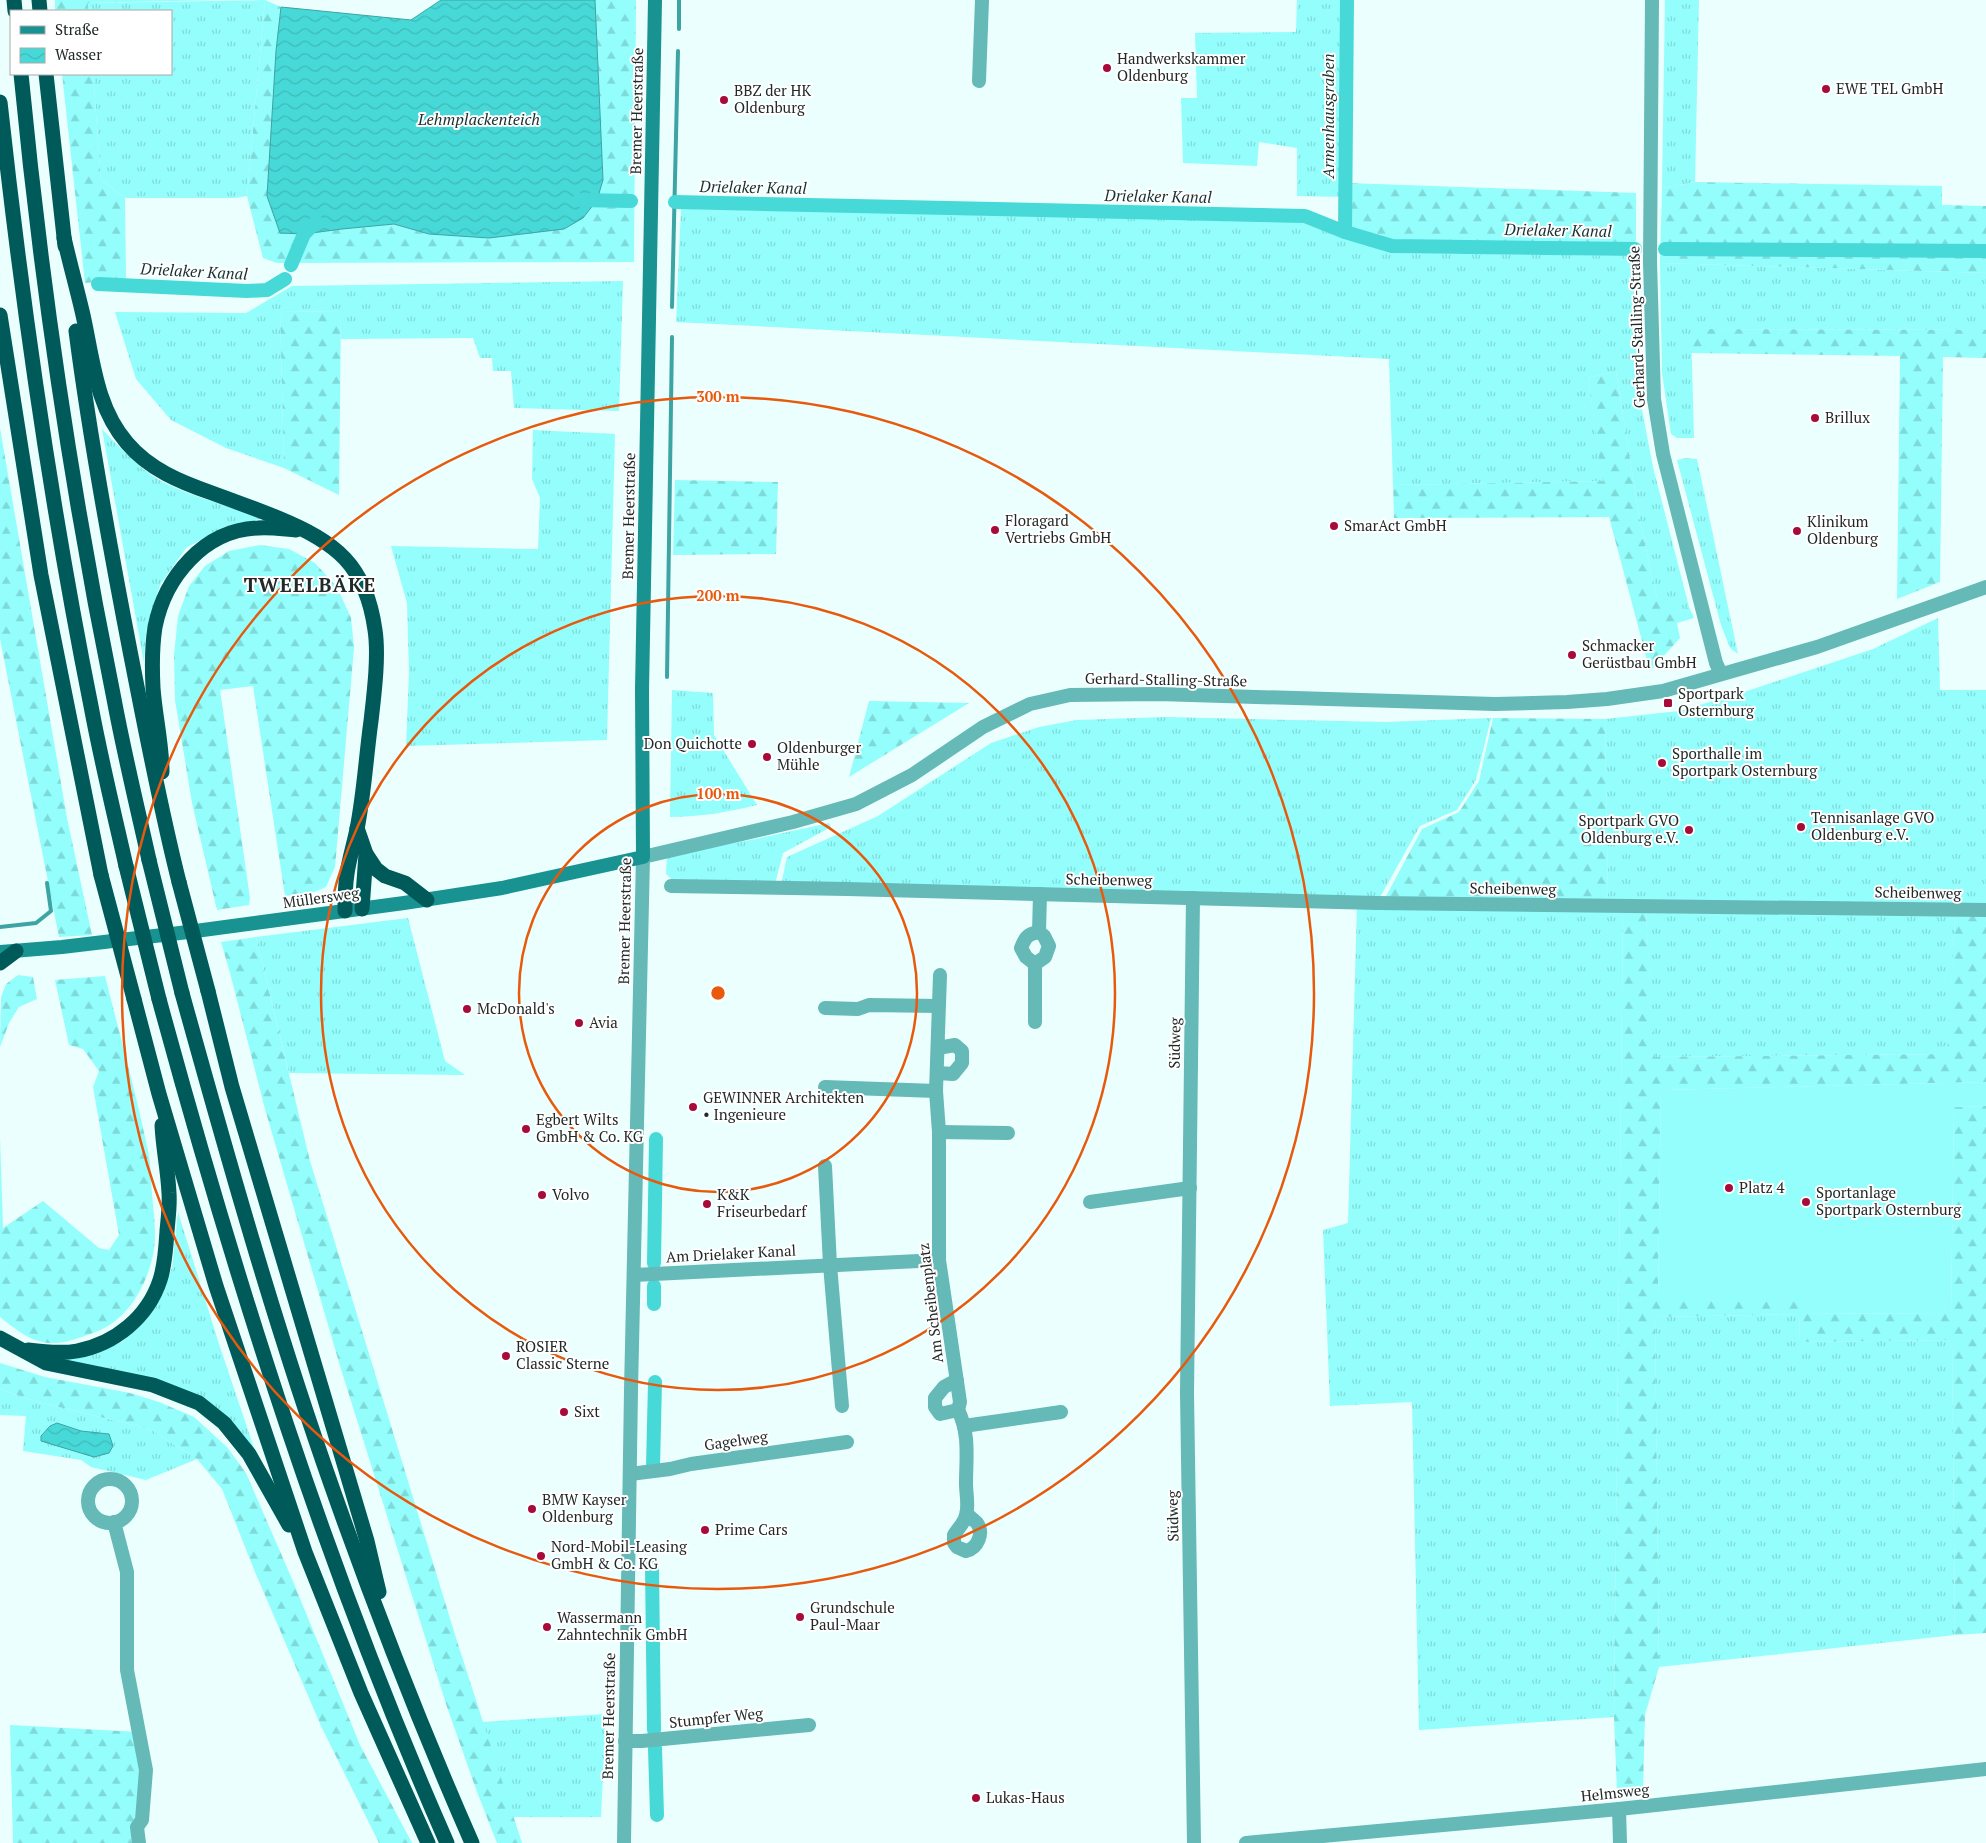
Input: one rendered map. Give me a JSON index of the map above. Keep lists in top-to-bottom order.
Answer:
{
  "streets": {
    "main road": ["Bremer Heerstraße", "Müllersweg"],
    "street": [
      "Gerhard-Stalling-Straße",
      "Scheibenweg",
      "Südweg",
      "Am Drielaker Kanal",
      "Am Scheibenplatz",
      "Gagelweg",
      "Stumpfer Weg",
      "Helmsweg"
    ]
  },
  "crossings": [
    ["Bremer Heerstraße", "Gerhard-Stalling-Straße"],
    ["Bremer Heerstraße", "Müllersweg"],
    ["Bremer Heerstraße", "Am Drielaker Kanal"],
    ["Bremer Heerstraße", "Gagelweg"],
    ["Bremer Heerstraße", "Stumpfer Weg"],
    ["Gerhard-Stalling-Straße", "Müllersweg"],
    ["Scheibenweg", "Südweg"],
    ["Am Drielaker Kanal", "Am Scheibenplatz"]
  ],
  "districts": ["TWEELBÄKE"],
  "water": ["Armenhausgraben", "Lehmplackenteich", "Drielaker Kanal"],
  "places": {
    "other": [
      "Handwerkskammer Oldenburg",
      "EWE TEL GmbH",
      "BBZ der HK Oldenburg",
      "Brillux",
      "SmarAct GmbH",
      "Floragard Vertriebs GmbH",
      "Klinikum Oldenburg",
      "Schmacker Gerüstbau GmbH",
      "Don Quichotte",
      "Oldenburger Mühle",
      "Sporthalle im Sportpark Osternburg",
      "Tennisanlage GVO Oldenburg e.V.",
      "Sportpark GVO Oldenburg e.V.",
      "McDonald's",
      "Avia",
      "GEWINNER Architekten • Ingenieure",
      "Egbert Wilts GmbH & Co. KG",
      "Platz 4",
      "Volvo",
      "Sportanlage Sportpark Osternburg",
      "K&K Friseurbedarf",
      "ROSIER Classic Sterne",
      "Sixt",
      "BMW Kayser Oldenburg",
      "Prime Cars",
      "Nord-Mobil-Leasing GmbH & Co. KG",
      "Grundschule Paul-Maar",
      "Wassermann Zahntechnik GmbH",
      "Lukas-Haus"
    ],
    "transit": ["Sportpark Osternburg"]
  },
  "legend": ["Straße", "Wasser"],
  "rings": ["300 m", "200 m", "100 m"]
}
